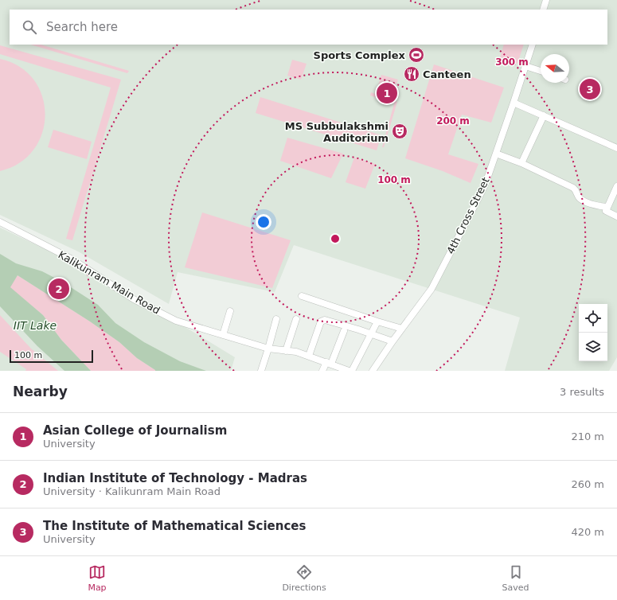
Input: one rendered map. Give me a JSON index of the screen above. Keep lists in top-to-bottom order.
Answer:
{
  "streets": {
    "street": ["4th Cross Street", "Kalikunram Main Road"]
  },
  "water": ["IIT Lake"],
  "places": {
    "sports": ["Sports Complex"],
    "restaurant": ["Canteen"],
    "theatre": ["MS Subbulakshmi Auditorium"]
  },
  "scale_bar": "100 m",
  "north": "left",
  "page": {
    "search": "Search here",
    "pins": ["3", "1", "2"],
    "scale": "100 m",
    "heading": ["Nearby", "3 results"],
    "list": [
      {
        "mark": "1",
        "name": "Asian College of Journalism",
        "note": "University",
        "value": "210 m"
      },
      {
        "mark": "2",
        "name": "Indian Institute of Technology - Madras",
        "note": "University · Kalikunram Main Road",
        "value": "260 m"
      },
      {
        "mark": "3",
        "name": "The Institute of Mathematical Sciences",
        "note": "University",
        "value": "420 m"
      }
    ],
    "nav": ["Map", "Directions", "Saved"]
  },
  "rings": ["300 m", "200 m", "100 m"]
}
